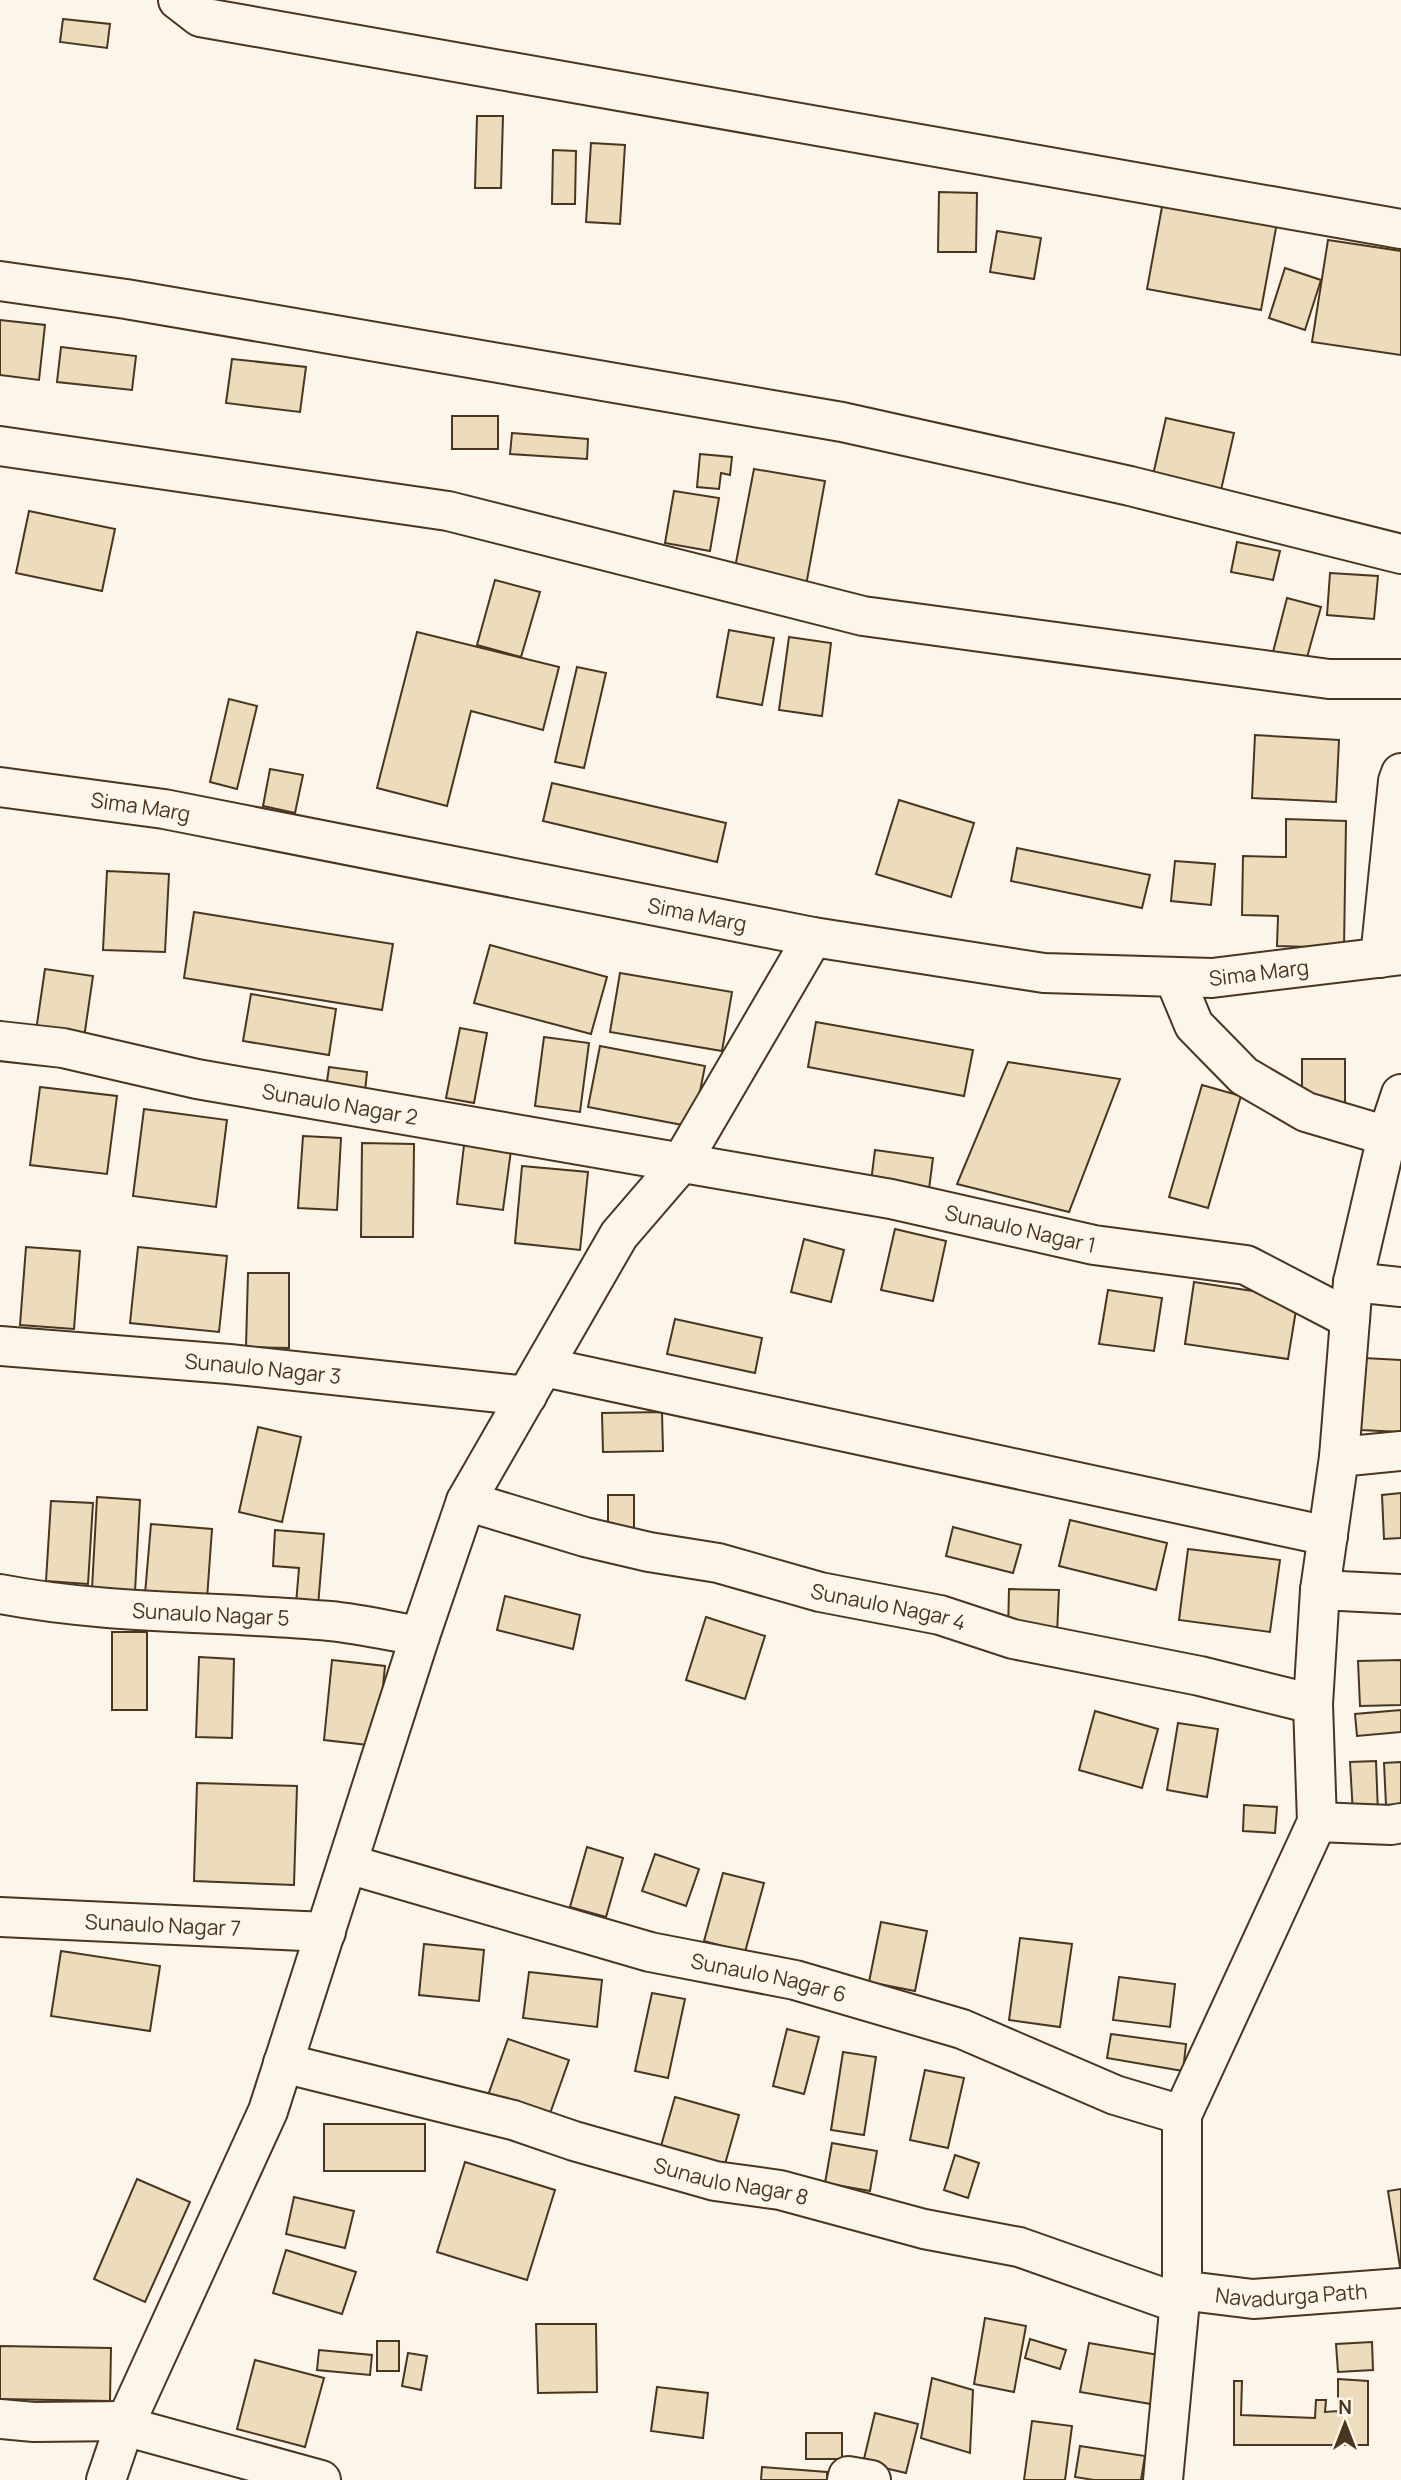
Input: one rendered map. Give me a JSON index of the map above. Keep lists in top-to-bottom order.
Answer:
{
  "streets": {
    "street": [
      "Sima Marg",
      "Sunaulo Nagar 2",
      "Sunaulo Nagar 1",
      "Sunaulo Nagar 3",
      "Sunaulo Nagar 4",
      "Sunaulo Nagar 5",
      "Sunaulo Nagar 7",
      "Sunaulo Nagar 6",
      "Sunaulo Nagar 8",
      "Navadurga Path"
    ]
  },
  "crossings": [
    ["Sunaulo Nagar 2", "Sunaulo Nagar 1"],
    ["Sunaulo Nagar 8", "Navadurga Path"]
  ],
  "north": "top"
}
